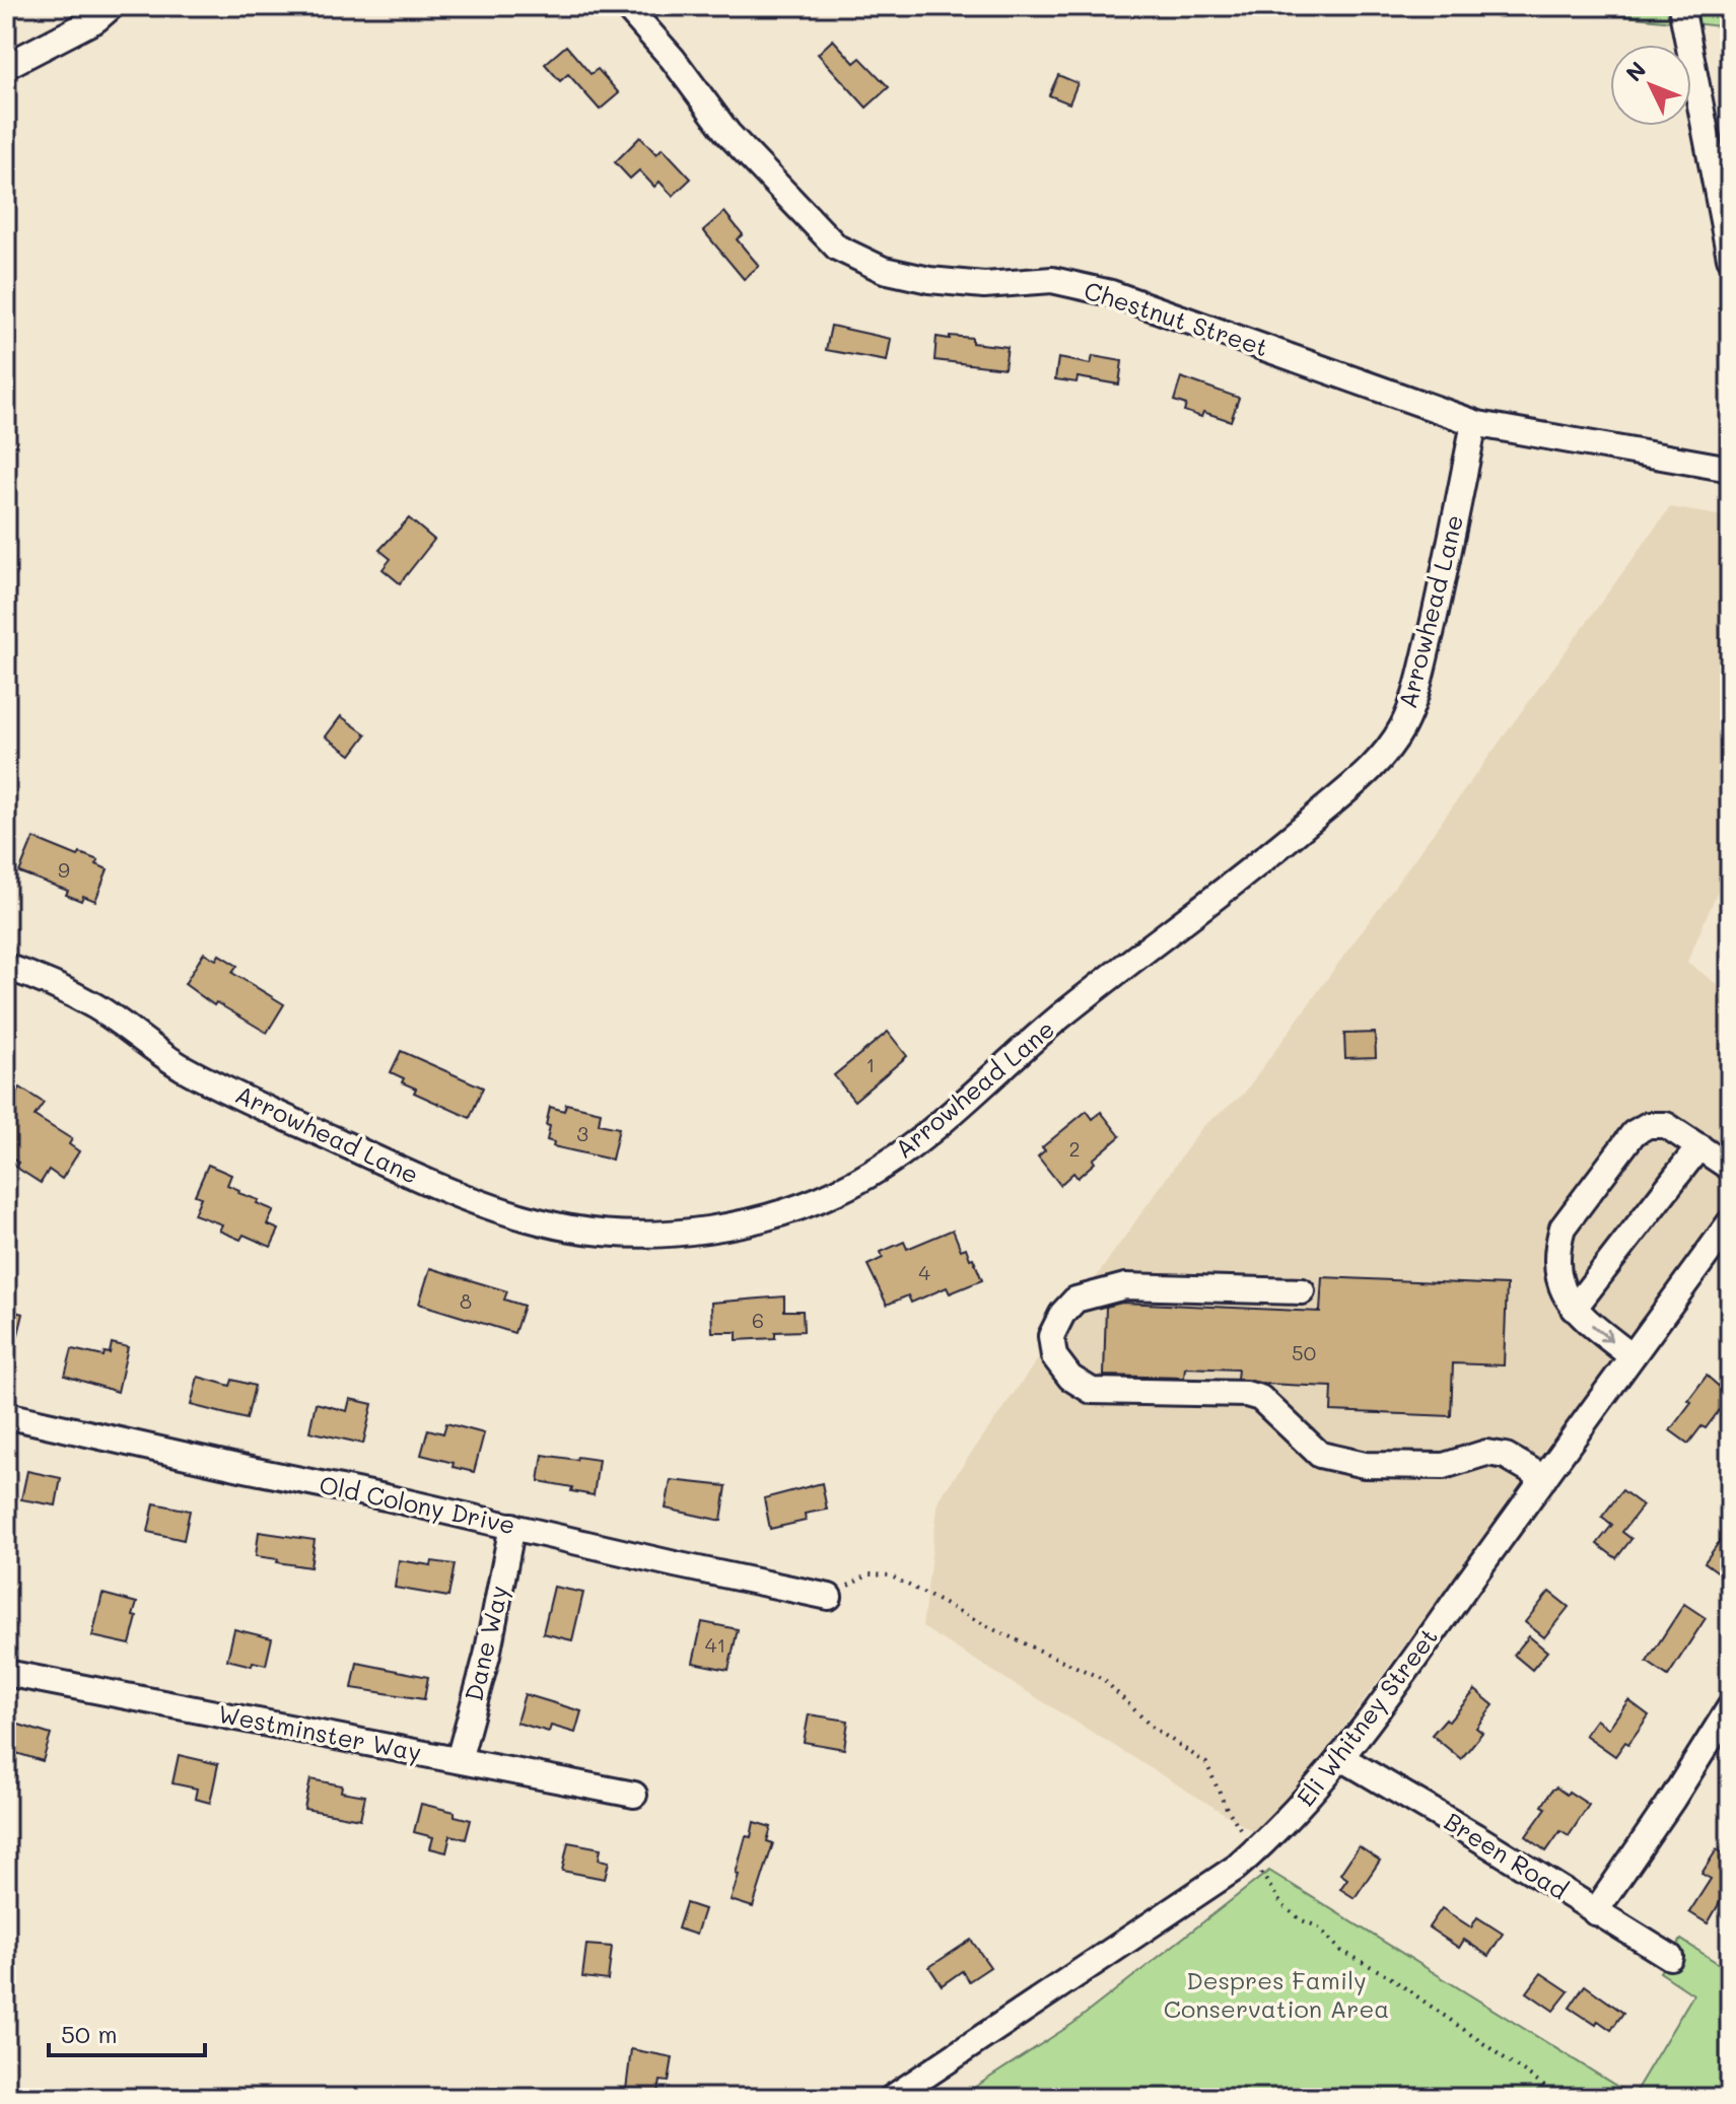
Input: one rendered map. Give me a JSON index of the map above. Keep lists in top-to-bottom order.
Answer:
{
  "streets": {
    "street": [
      "Chestnut Street",
      "Arrowhead Lane",
      "Old Colony Drive",
      "Dane Way",
      "Eli Whitney Street",
      "Westminster Way",
      "Breen Road"
    ]
  },
  "crossings": [
    ["Chestnut Street", "Arrowhead Lane"],
    ["Old Colony Drive", "Dane Way"],
    ["Dane Way", "Westminster Way"],
    ["Eli Whitney Street", "Breen Road"]
  ],
  "parks": ["Despres Family Conservation Area"],
  "house_numbers": [
    "9",
    "1",
    "3",
    "2",
    "4",
    "8",
    "6",
    "50",
    "41"
  ],
  "scale_bar": "50 m",
  "north": "top left"
}
